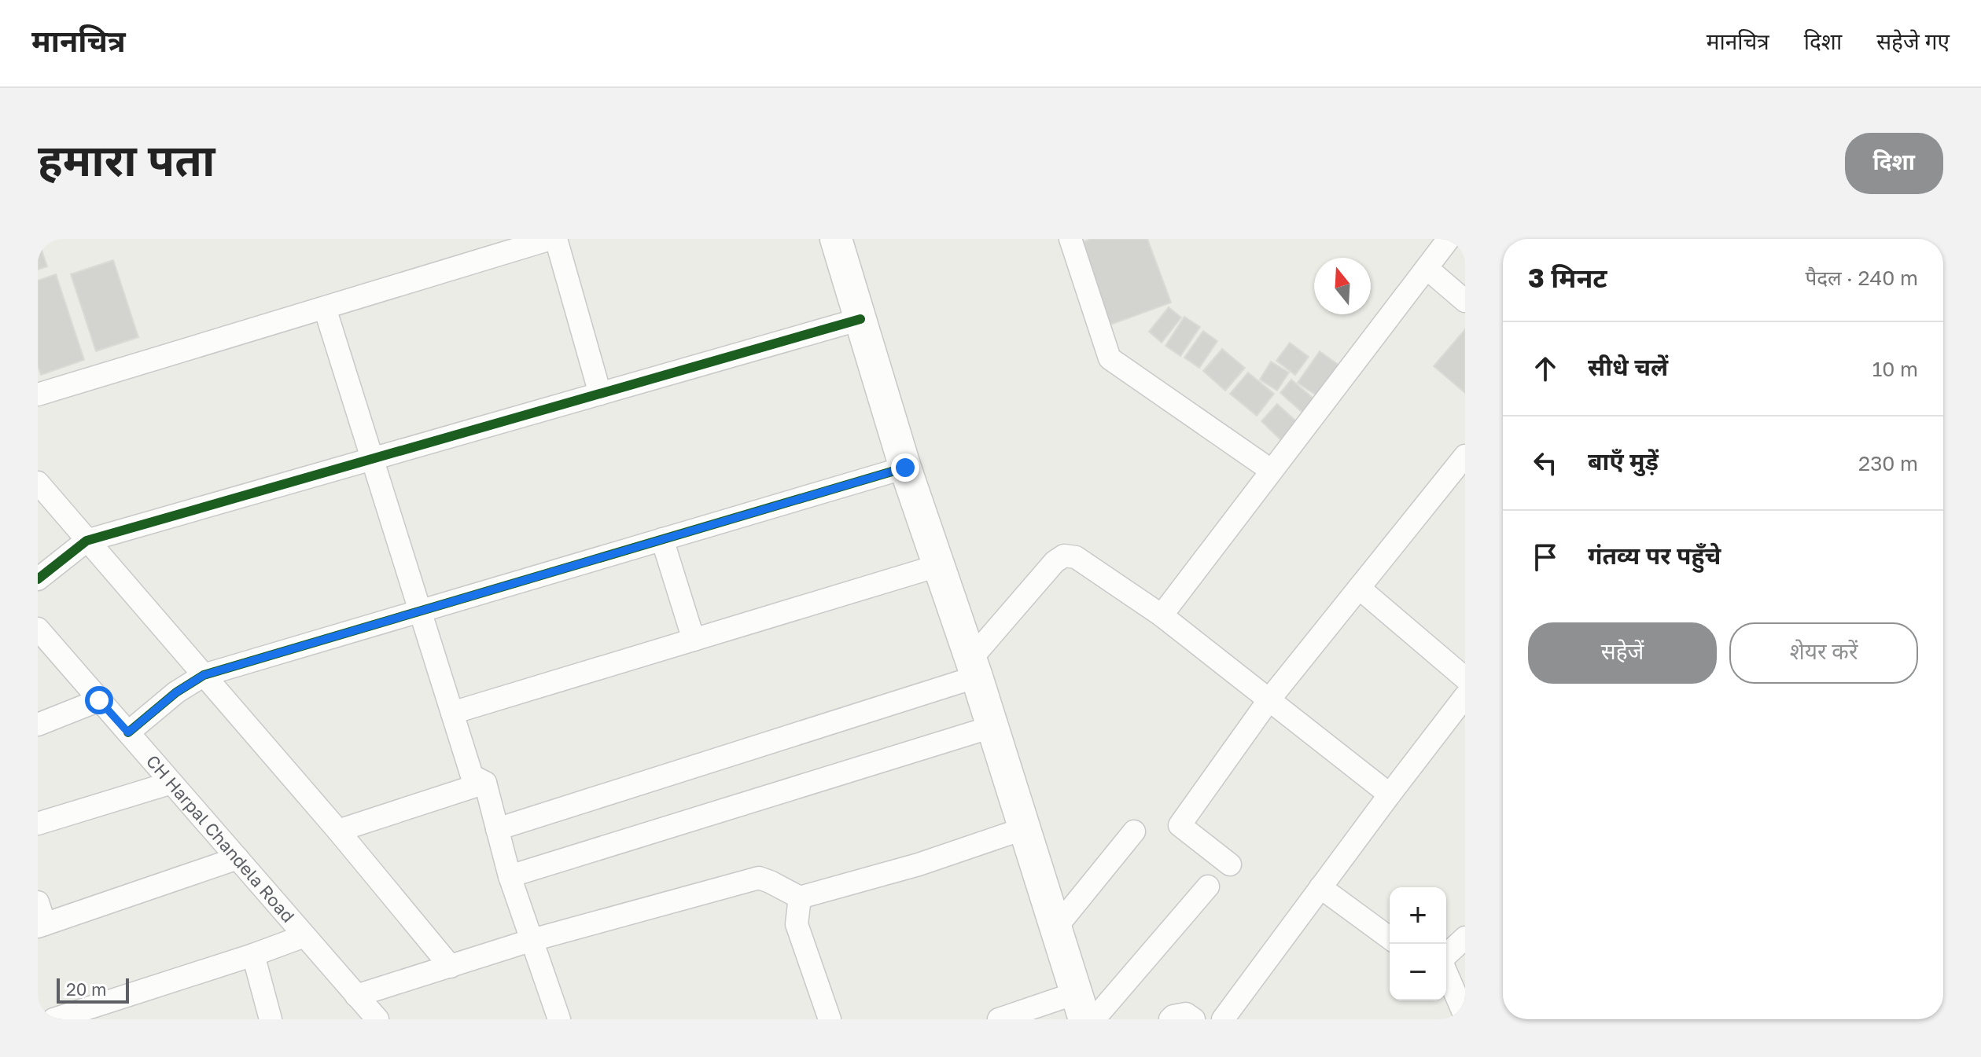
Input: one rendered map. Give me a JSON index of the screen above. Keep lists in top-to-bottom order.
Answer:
{
  "streets": {
    "street": ["CH Harpal Chandela Road"]
  },
  "scale_bar": "20 m",
  "north": "top",
  "page": {
    "header": "मानचित्र",
    "nav": ["मानचित्र", "दिशा", "सहेजे गए"],
    "title": "हमारा पता",
    "buttons": [
      "दिशा",
      ["सहेजें", "शेयर करें"]
    ],
    "heading": ["3 मिनट", "पैदल · 240 m"],
    "list": [
      ["सीधे चलें", "10 m"],
      ["बाएँ मुड़ें", "230 m"],
      "गंतव्य पर पहुँचे"
    ],
    "map_buttons": ["+", "−"],
    "scale": "20 m"
  }
}
